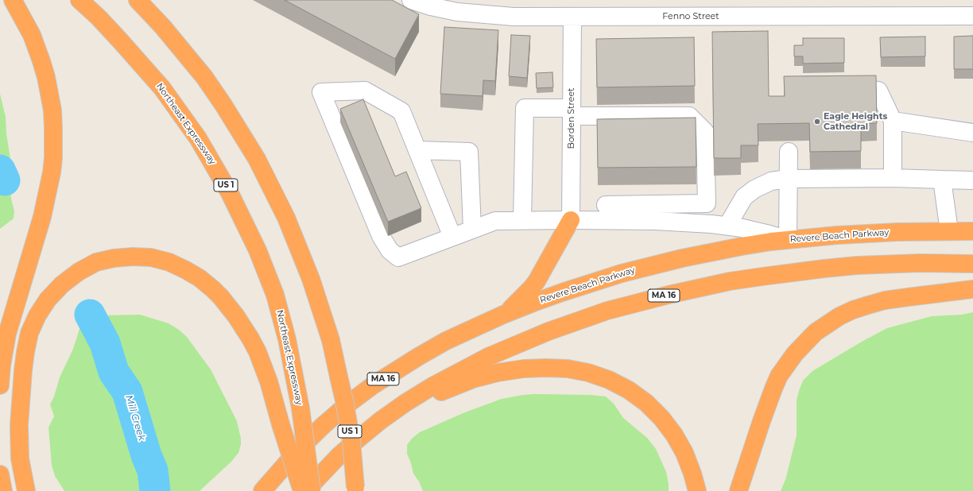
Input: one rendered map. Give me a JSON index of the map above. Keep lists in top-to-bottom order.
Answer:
{
  "streets": {
    "highway": [
      "Northeast Expressway",
      "US 1",
      "Revere Beach Parkway",
      "MA 16"
    ],
    "street": ["Fenno Street", "Borden Street"]
  },
  "crossings": [
    ["Fenno Street", "Borden Street"]
  ],
  "water": ["Mill Creek"],
  "places": ["Eagle Heights Cathedral"]
}
